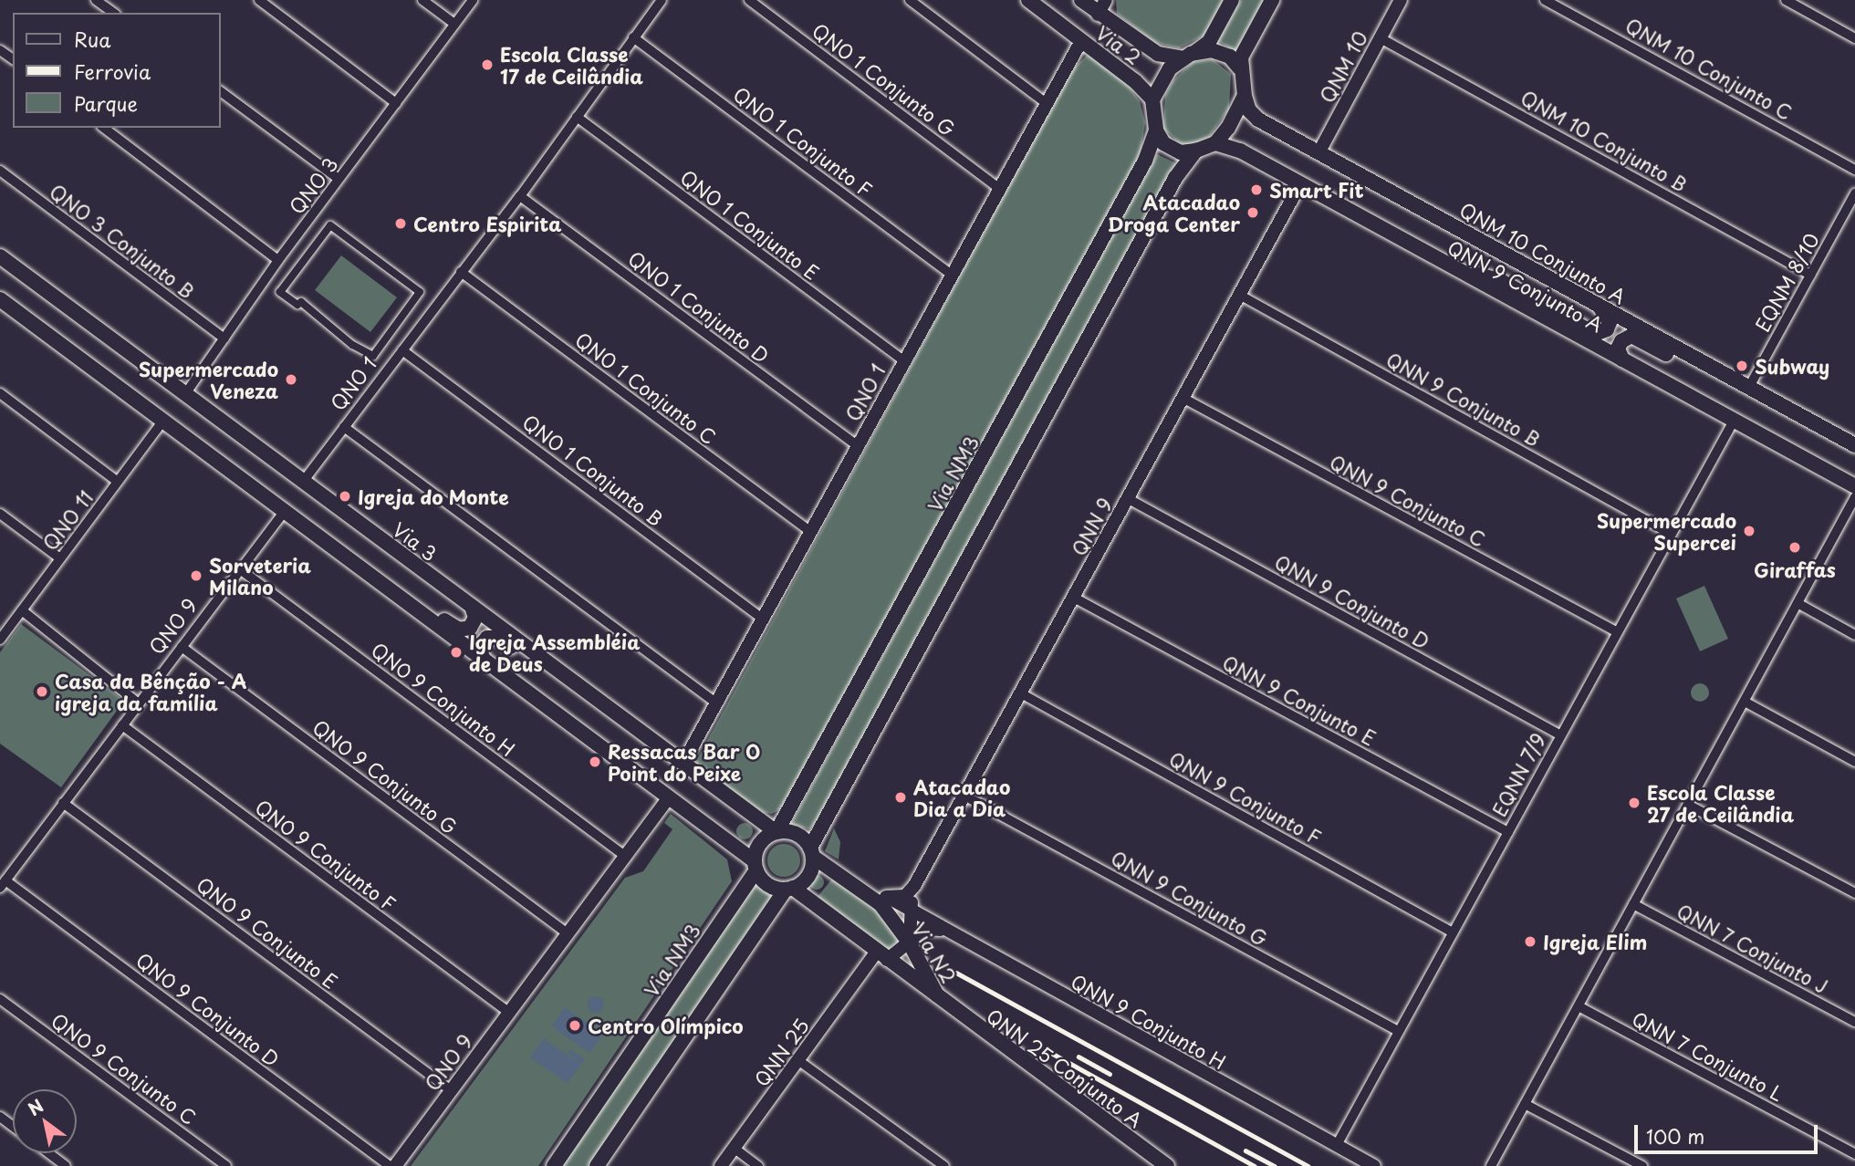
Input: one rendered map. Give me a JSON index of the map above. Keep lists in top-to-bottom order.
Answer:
{
  "streets": {
    "main road": [
      "Via 2",
      "QNM 10 Conjunto A",
      "QNN 9 Conjunto A",
      "Via NM3",
      "Via 3",
      "Via N2",
      "QNN 25 Conjunto A"
    ],
    "street": [
      "QNM 10",
      "QNM 10 Conjunto C",
      "QNO 1 Conjunto G",
      "QNM 10 Conjunto B",
      "QNO 1 Conjunto F",
      "QNO 3",
      "QNO 1 Conjunto E",
      "QNO 3 Conjunto B",
      "EQNM 8/10",
      "QNO 1 Conjunto D",
      "QNO 1",
      "QNO 1 Conjunto C",
      "QNN 9 Conjunto B",
      "QNO 1 Conjunto B",
      "QNN 9 Conjunto C",
      "QNO 11",
      "QNN 9",
      "QNN 9 Conjunto D",
      "QNO 9",
      "QNO 9 Conjunto H",
      "QNN 9 Conjunto E",
      "EQNN 7/9",
      "QNO 9 Conjunto G",
      "QNN 9 Conjunto F",
      "QNO 9 Conjunto F",
      "QNN 9 Conjunto G",
      "QNO 9 Conjunto E",
      "QNN 7 Conjunto J",
      "QNO 9 Conjunto D",
      "QNN 9 Conjunto H",
      "QNN 25",
      "QNN 7 Conjunto L",
      "QNO 9 Conjunto C"
    ]
  },
  "crossings": [
    ["Via 2", "QNM 10 Conjunto A"],
    ["Via 2", "QNN 9 Conjunto A"],
    ["Via 2", "QNO 1"],
    ["Via 2", "Via NM3"],
    ["QNM 10", "QNM 10 Conjunto B"],
    ["QNM 10", "QNM 10 Conjunto A"],
    ["QNO 1 Conjunto G", "QNO 1"],
    ["QNM 10 Conjunto B", "EQNM 8/10"],
    ["QNO 1 Conjunto F", "QNO 1"],
    ["QNO 3", "QNO 3 Conjunto B"],
    ["QNO 3", "Via 3"],
    ["QNO 1 Conjunto E", "QNO 1"],
    ["QNM 10 Conjunto A", "EQNM 8/10"],
    ["QNM 10 Conjunto A", "QNN 9 Conjunto A"],
    ["QNM 10 Conjunto A", "Via NM3"],
    ["QNN 9 Conjunto A", "Via NM3"],
    ["QNN 9 Conjunto A", "QNN 9"],
    ["QNN 9 Conjunto A", "EQNN 7/9"],
    ["QNO 1 Conjunto D", "QNO 1"],
    ["QNO 1", "QNO 1 Conjunto C"],
    ["QNO 1", "QNO 1 Conjunto B"],
    ["QNO 1", "Via 3"],
    ["QNN 9 Conjunto B", "QNN 9"],
    ["QNN 9 Conjunto B", "EQNN 7/9"],
    ["Via NM3", "Via 3"],
    ["Via NM3", "Via N2"],
    ["QNN 9 Conjunto C", "QNN 9"],
    ["QNN 9 Conjunto C", "EQNN 7/9"],
    ["QNN 9", "QNN 9 Conjunto D"],
    ["QNN 9", "QNN 9 Conjunto E"],
    ["QNN 9", "QNN 9 Conjunto F"],
    ["QNN 9", "QNN 9 Conjunto G"],
    ["QNN 9", "Via N2"],
    ["QNN 9", "QNN 9 Conjunto H"],
    ["Via 3", "Via N2"],
    ["QNN 9 Conjunto D", "EQNN 7/9"],
    ["QNO 9", "QNO 9 Conjunto H"],
    ["QNO 9", "QNO 9 Conjunto G"],
    ["QNO 9", "QNO 9 Conjunto F"],
    ["QNO 9", "QNO 9 Conjunto E"],
    ["QNO 9", "QNO 9 Conjunto D"],
    ["QNN 9 Conjunto E", "EQNN 7/9"],
    ["EQNN 7/9", "QNN 9 Conjunto F"],
    ["EQNN 7/9", "QNN 9 Conjunto G"],
    ["EQNN 7/9", "QNN 9 Conjunto H"],
    ["Via N2", "QNN 9 Conjunto H"],
    ["Via N2", "QNN 25"],
    ["Via N2", "QNN 25 Conjunto A"]
  ],
  "places": [
    "Escola Classe 17 de Ceilândia",
    "Smart Fit",
    "Atacadao Droga Center",
    "Centro Espirita",
    "Subway",
    "Supermercado Veneza",
    "Igreja do Monte",
    "Supermercado Supercei",
    "Giraffas",
    "Sorveteria Milano",
    "Igreja Assembléia de Deus",
    "Casa da Bênção - A igreja da família",
    "Ressacas Bar O Point do Peixe",
    "Atacadao Dia a Dia",
    "Escola Classe 27 de Ceilândia",
    "Igreja Elim",
    "Centro Olímpico"
  ],
  "legend": ["Rua", "Ferrovia", "Parque"],
  "scale_bar": "100 m",
  "north": "top left"
}
